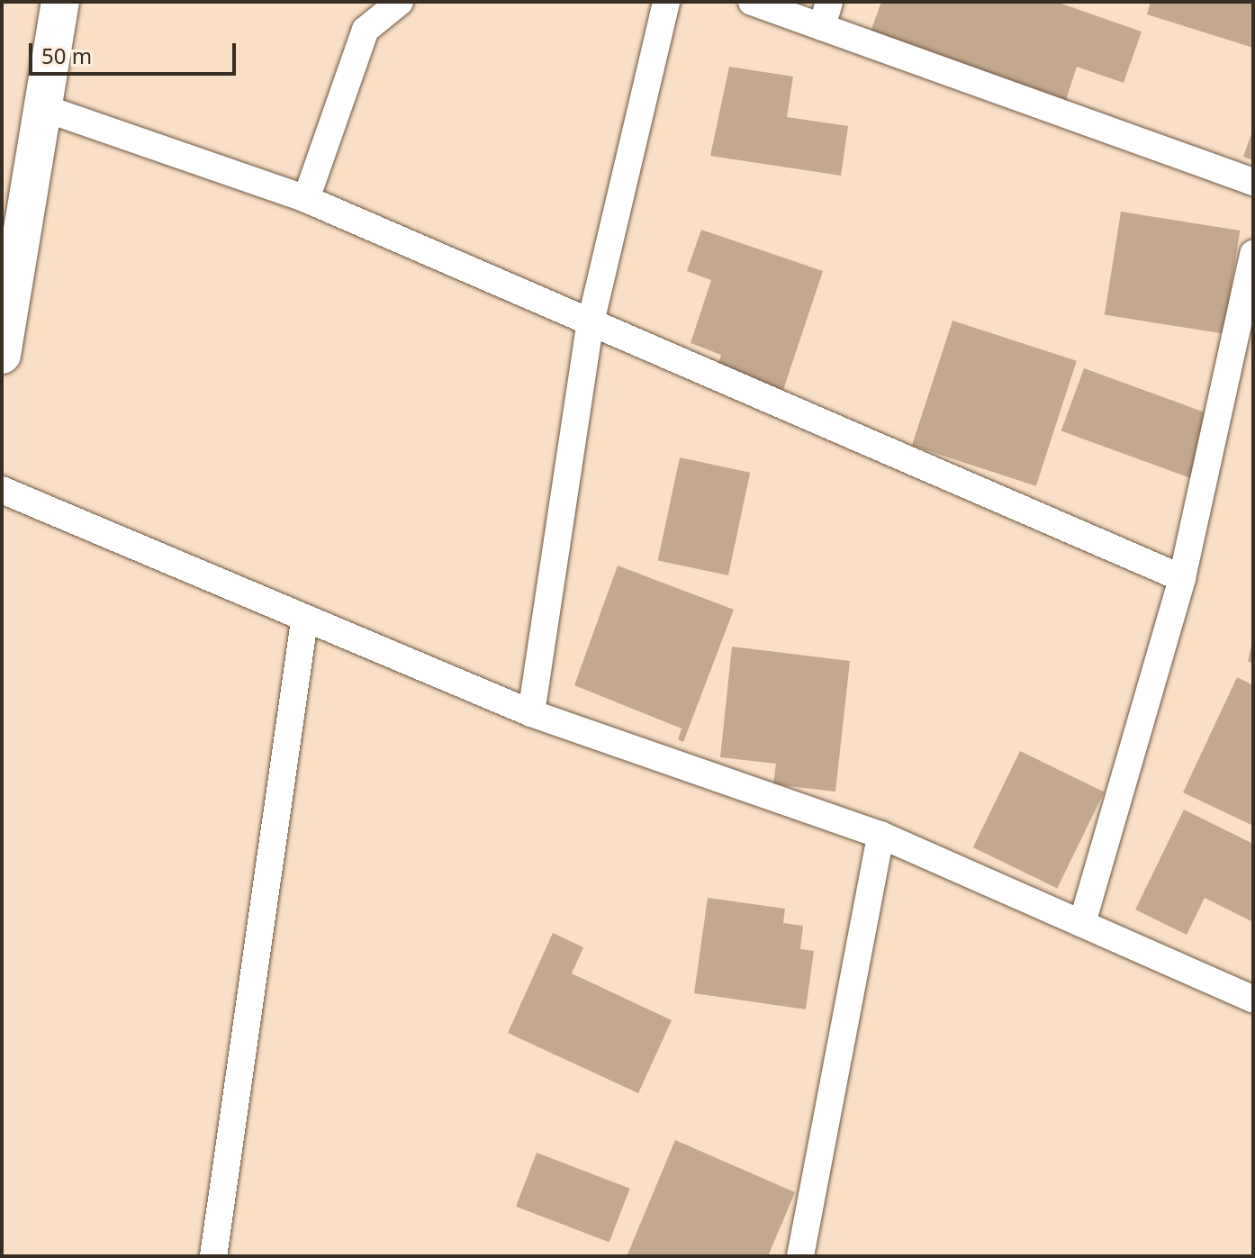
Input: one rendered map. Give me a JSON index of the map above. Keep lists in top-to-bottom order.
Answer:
{
  "scale_bar": "50 m"
}
